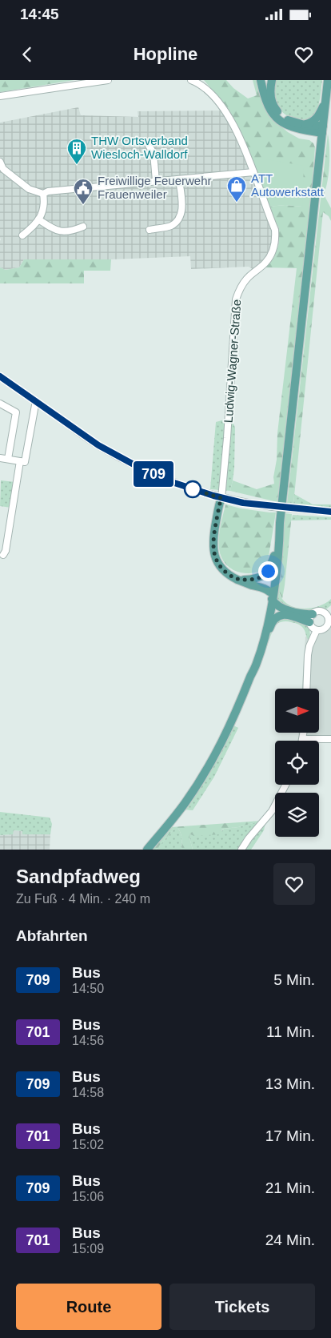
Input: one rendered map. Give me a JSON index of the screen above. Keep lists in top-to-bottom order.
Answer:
{
  "streets": {
    "street": ["Ludwig-Wagner-Straße"]
  },
  "places": {
    "building": ["THW Ortsverband Wiesloch-Walldorf"],
    "shop": ["ATT Autowerkstatt"],
    "public building": ["Freiwillige Feuerwehr Frauenweiler"]
  },
  "lines": ["bus line 709"],
  "north": "right",
  "page": {
    "status": "14:45",
    "header": "Hopline",
    "on_map": "709",
    "heading": [
      ["Sandpfadweg", "Zu Fuß · 4 Min. · 240 m"],
      "Abfahrten"
    ],
    "list": [
      {
        "mark": "709",
        "name": "Bus",
        "note": "14:50",
        "value": "5 Min."
      },
      {
        "mark": "701",
        "name": "Bus",
        "note": "14:56",
        "value": "11 Min."
      },
      {
        "mark": "709",
        "name": "Bus",
        "note": "14:58",
        "value": "13 Min."
      },
      {
        "mark": "701",
        "name": "Bus",
        "note": "15:02",
        "value": "17 Min."
      },
      {
        "mark": "709",
        "name": "Bus",
        "note": "15:06",
        "value": "21 Min."
      },
      {
        "mark": "701",
        "name": "Bus",
        "note": "15:09",
        "value": "24 Min."
      }
    ],
    "buttons": ["Route", "Tickets"]
  }
}
